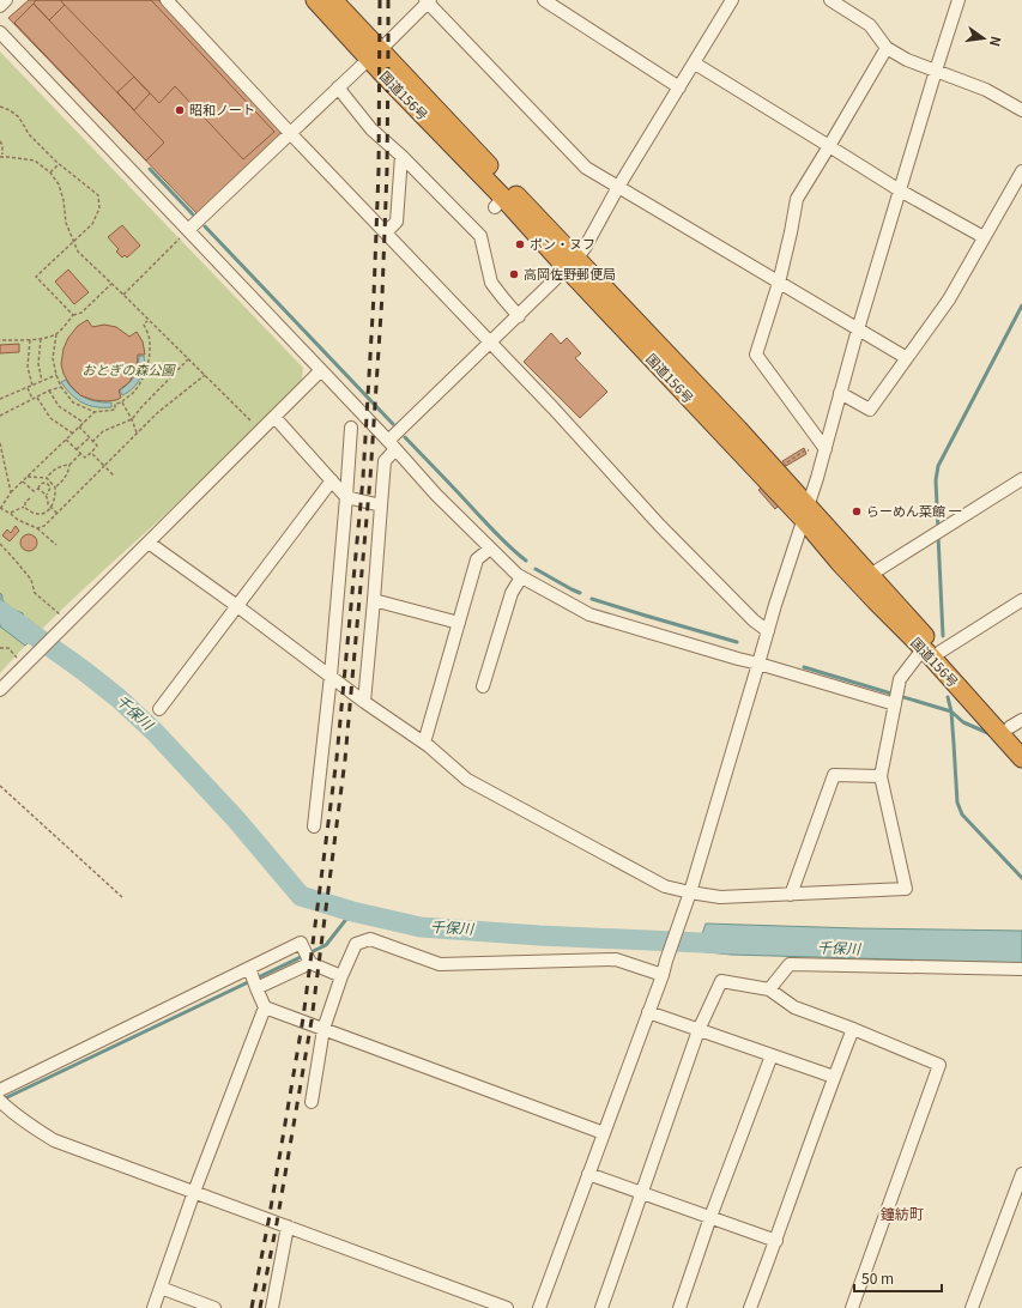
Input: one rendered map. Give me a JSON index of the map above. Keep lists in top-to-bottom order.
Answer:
{
  "streets": {
    "highway": ["国道156号"]
  },
  "districts": ["鐘紡町"],
  "water": ["千保川"],
  "parks": ["おとぎの森公園"],
  "places": [
    "昭和ノート",
    "ポン・ヌフ",
    "高岡佐野郵便局",
    "らーめん菜館 一"
  ],
  "scale_bar": "50 m",
  "north": "right"
}
